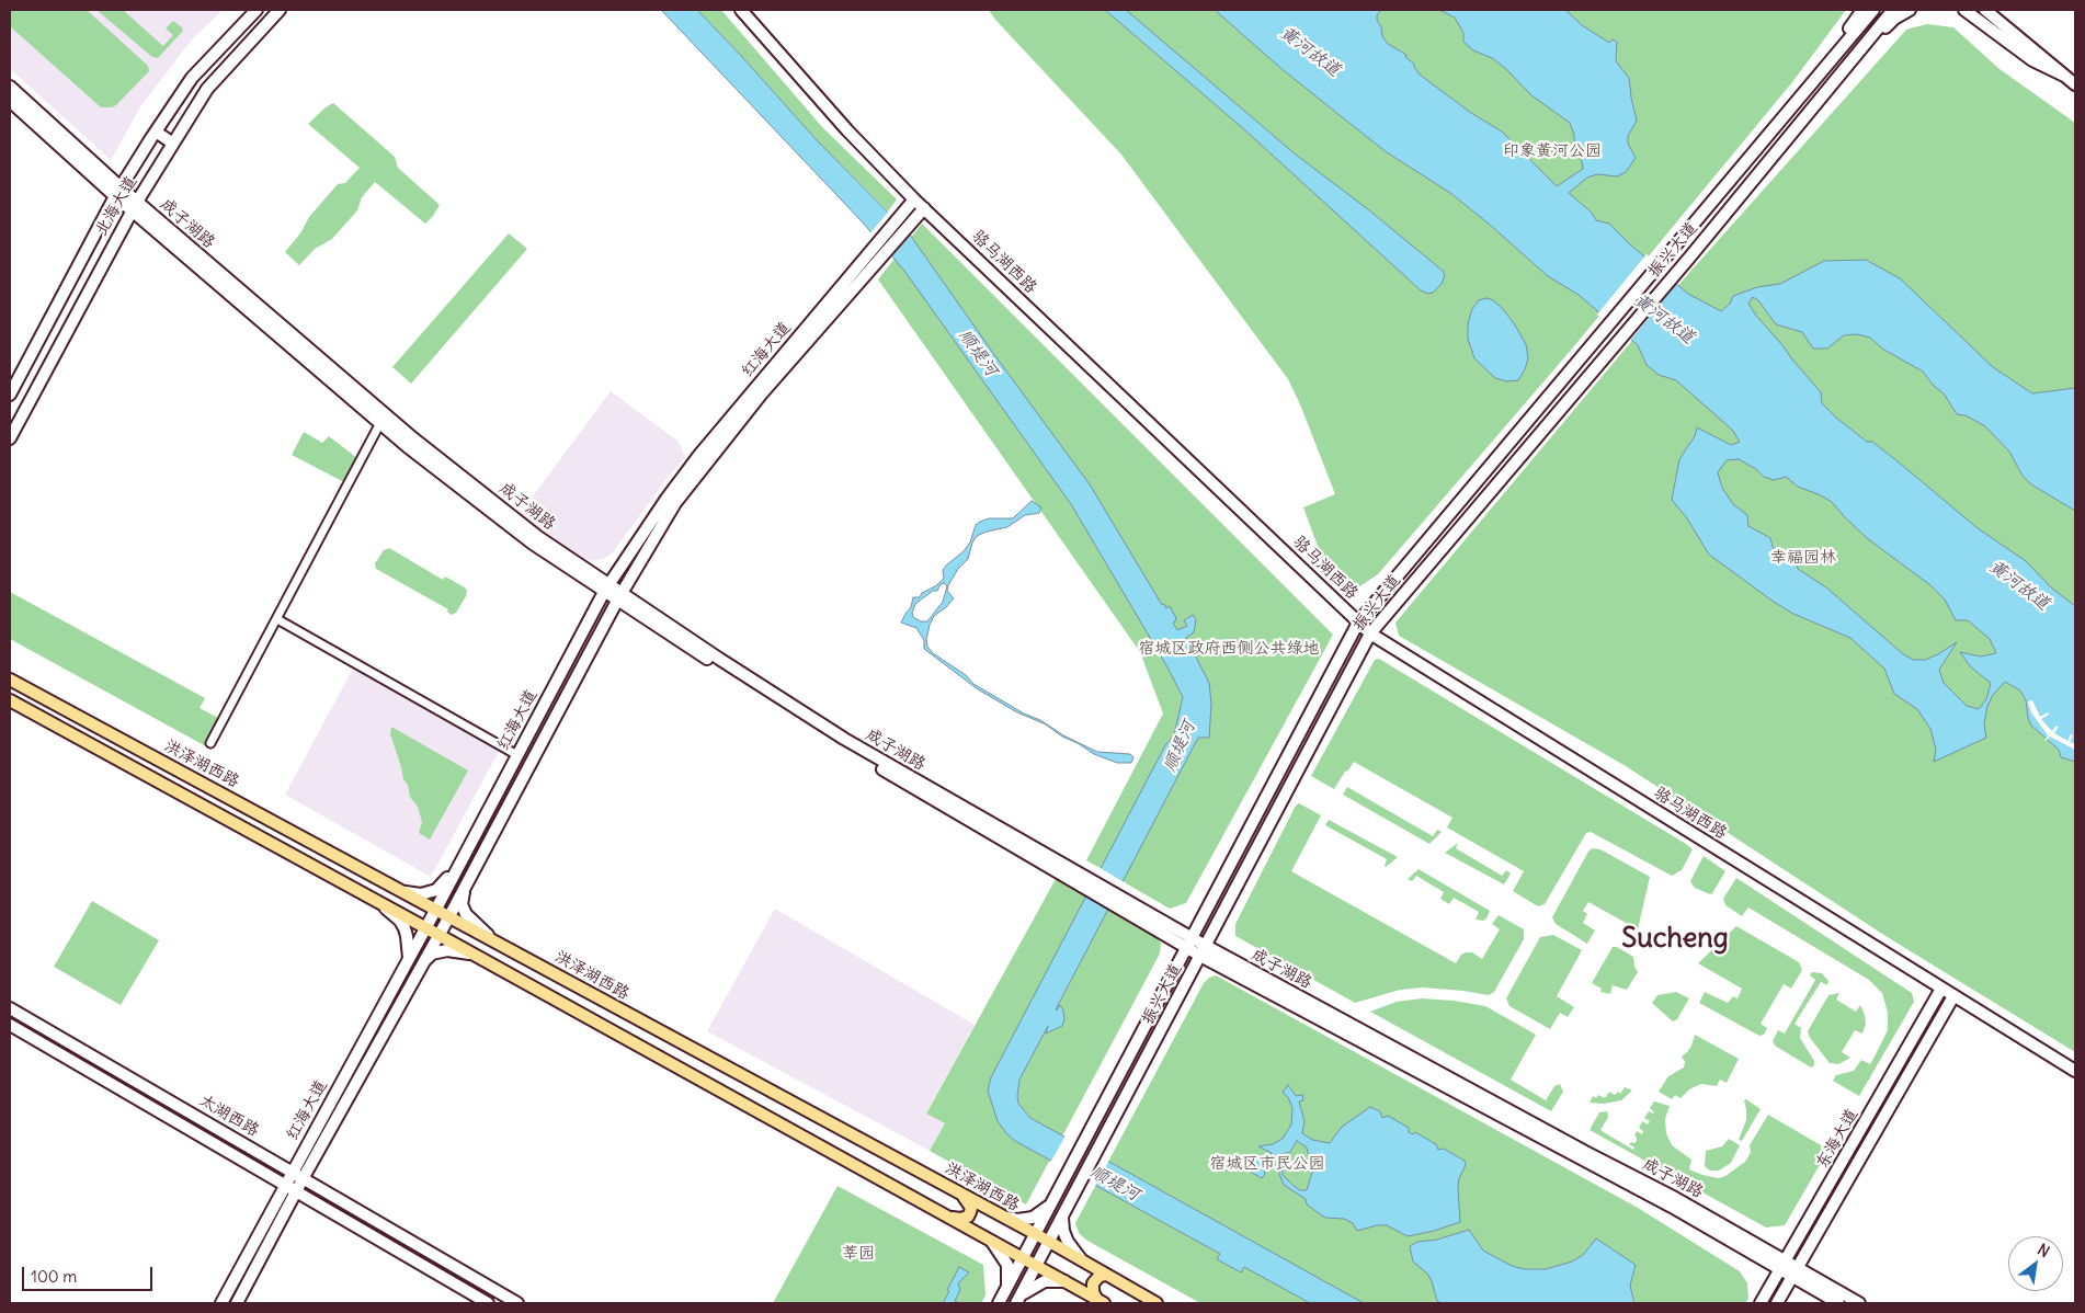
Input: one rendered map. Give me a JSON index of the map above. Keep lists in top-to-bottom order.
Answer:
{
  "streets": {
    "main road": ["洪泽湖西路"],
    "street": [
      "北海大道",
      "成子湖路",
      "振兴大道",
      "骆马湖西路",
      "红海大道",
      "太湖西路",
      "东海大道"
    ]
  },
  "crossings": [
    ["北海大道", "成子湖路"],
    ["成子湖路", "振兴大道"],
    ["成子湖路", "红海大道"],
    ["成子湖路", "东海大道"],
    ["振兴大道", "骆马湖西路"],
    ["振兴大道", "洪泽湖西路"],
    ["骆马湖西路", "红海大道"],
    ["骆马湖西路", "东海大道"],
    ["红海大道", "洪泽湖西路"],
    ["红海大道", "太湖西路"]
  ],
  "districts": ["Sucheng"],
  "water": ["黄河故道", "顺堤河"],
  "parks": [
    "印象黄河公园",
    "幸福园林",
    "宿城区政府西侧公共绿地",
    "宿城区市民公园",
    "莘园"
  ],
  "scale_bar": "100 m",
  "north": "top right"
}
